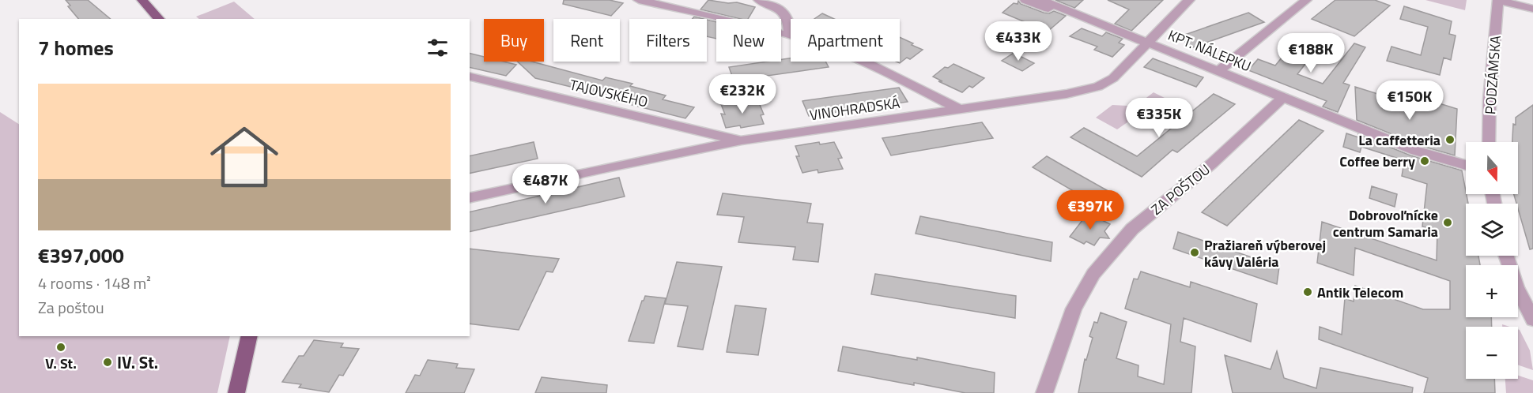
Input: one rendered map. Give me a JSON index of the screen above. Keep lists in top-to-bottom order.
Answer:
{
  "streets": {
    "street": [
      "KPT. NÁLEPKU",
      "PODZÁMSKA",
      "TAJOVSKÉHO",
      "VINOHRADSKÁ",
      "ZA POŠTOU"
    ]
  },
  "crossings": [
    ["KPT. NÁLEPKU", "VINOHRADSKÁ"],
    ["KPT. NÁLEPKU", "ZA POŠTOU"],
    ["TAJOVSKÉHO", "VINOHRADSKÁ"]
  ],
  "places": [
    "La caffetteria",
    "Coffee berry",
    "Dobrovoľnícke centrum Samaria",
    "Pražiareň výberovej kávy Valéria",
    "Antik Telecom",
    "V. St.",
    "IV. St."
  ],
  "north": "bottom",
  "page": {
    "chip": [
      "Buy",
      "Rent",
      "Filters",
      "New",
      "Apartment"
    ],
    "heading": "7 homes",
    "price": [
      "€433K",
      "€188K",
      "€232K",
      "€150K",
      "€335K",
      "€487K",
      "€397K"
    ],
    "list": [
      {
        "name": "€397,000",
        "note": "4 rooms · 148 m² · Za poštou"
      }
    ],
    "map_buttons": ["+", "−"]
  }
}
